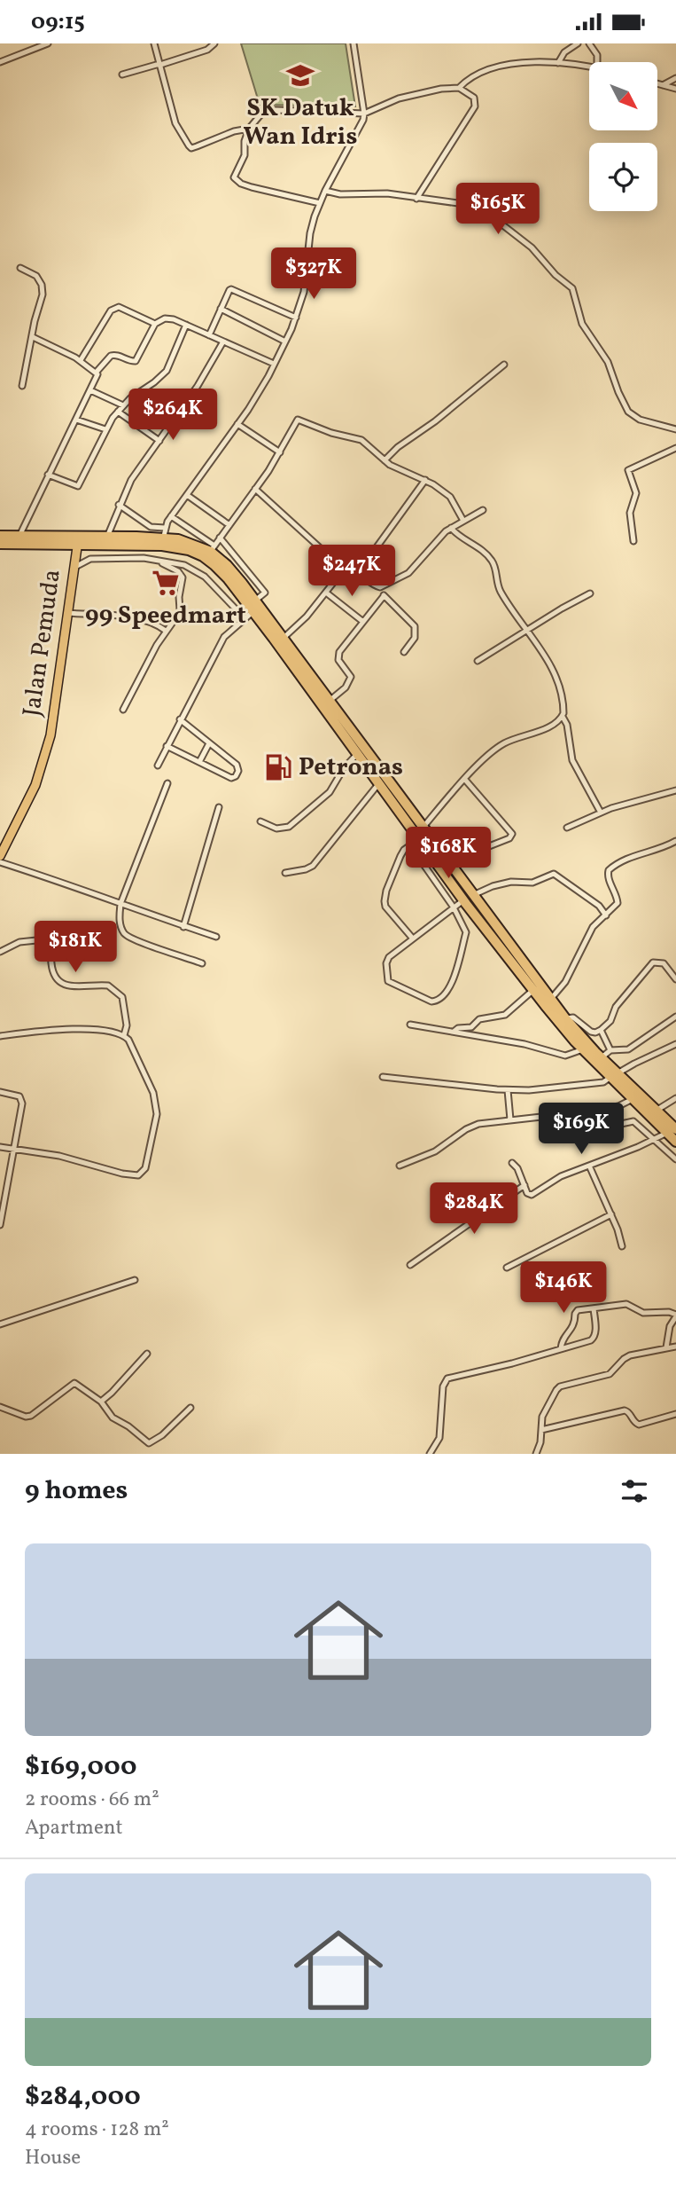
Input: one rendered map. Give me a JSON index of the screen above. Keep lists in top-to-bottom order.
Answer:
{
  "streets": {
    "main road": ["Jalan Pemuda"]
  },
  "places": {
    "school or university": ["SK Datuk Wan Idris"],
    "supermarket": ["99 Speedmart"],
    "fuel station": ["Petronas"]
  },
  "north": "bottom right",
  "page": {
    "status": "09:15",
    "price": [
      "$165K",
      "$327K",
      "$264K",
      "$247K",
      "$168K",
      "$181K",
      "$169K",
      "$284K",
      "$146K"
    ],
    "heading": "9 homes",
    "list": [
      {
        "name": "$169,000",
        "note": "2 rooms · 66 m² · Apartment"
      },
      {
        "name": "$284,000",
        "note": "4 rooms · 128 m² · House"
      }
    ]
  }
}
